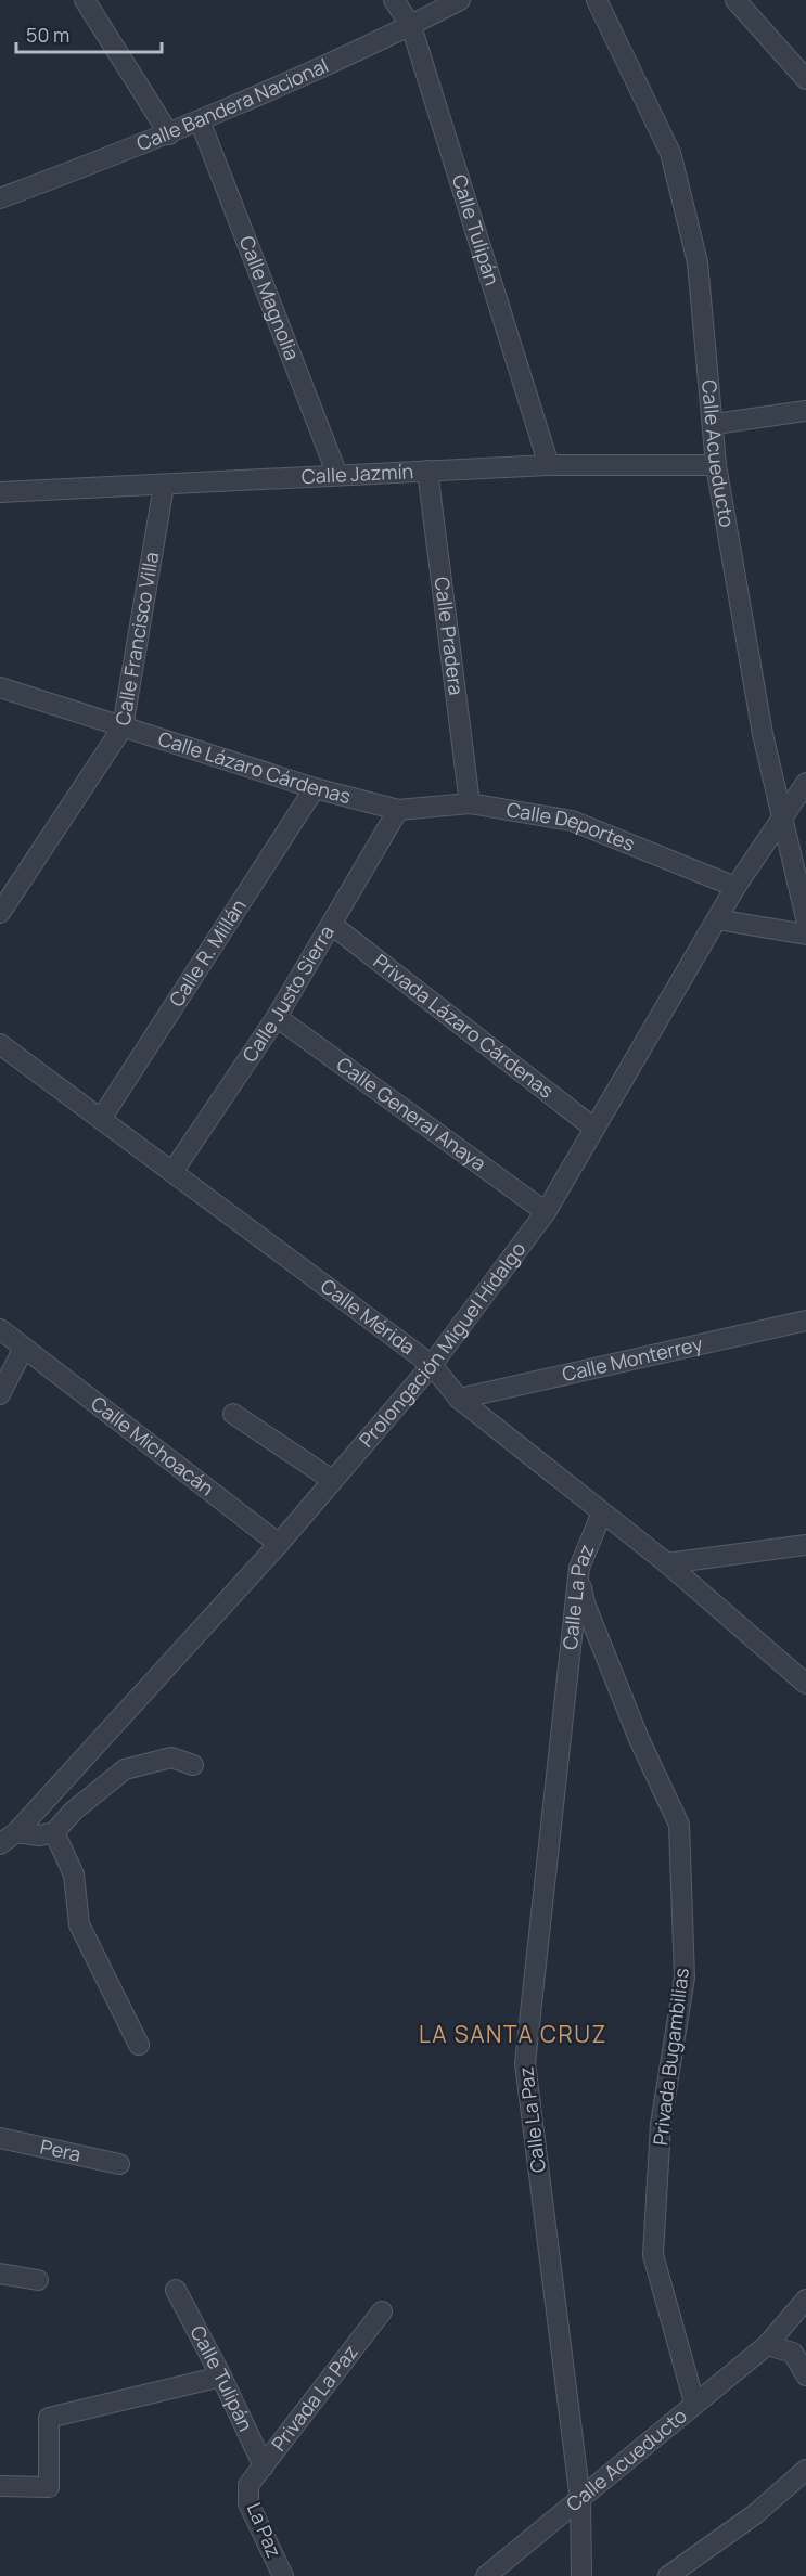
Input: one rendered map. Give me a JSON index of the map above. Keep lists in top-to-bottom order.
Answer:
{
  "streets": {
    "street": [
      "Calle Bandera Nacional",
      "Calle Tulipán",
      "Calle Magnolia",
      "Calle Acueducto",
      "Calle Jazmín",
      "Calle Pradera",
      "Calle Francisco Villa",
      "Calle Lázaro Cárdenas",
      "Calle Deportes",
      "Calle R. Millán",
      "Calle Justo Sierra",
      "Privada Lázaro Cárdenas",
      "Calle General Anaya",
      "Calle Mérida",
      "Prolongación Miguel Hidalgo",
      "Calle Monterrey",
      "Calle Michoacán",
      "Calle La Paz",
      "Privada Bugambilias",
      "Pera",
      "Privada La Paz",
      "La Paz"
    ]
  },
  "crossings": [
    ["Calle Bandera Nacional", "Calle Tulipán"],
    ["Calle Bandera Nacional", "Calle Magnolia"],
    ["Calle Tulipán", "Calle Jazmín"],
    ["Calle Tulipán", "Privada La Paz"],
    ["Calle Magnolia", "Calle Jazmín"],
    ["Calle Acueducto", "Calle Jazmín"],
    ["Calle Acueducto", "Prolongación Miguel Hidalgo"],
    ["Calle Acueducto", "Calle La Paz"],
    ["Calle Acueducto", "Privada Bugambilias"],
    ["Calle Jazmín", "Calle Pradera"],
    ["Calle Jazmín", "Calle Francisco Villa"],
    ["Calle Pradera", "Calle Deportes"],
    ["Calle Francisco Villa", "Calle Lázaro Cárdenas"],
    ["Calle Lázaro Cárdenas", "Calle Deportes"],
    ["Calle Lázaro Cárdenas", "Calle R. Millán"],
    ["Calle Lázaro Cárdenas", "Calle Justo Sierra"],
    ["Calle Deportes", "Calle Justo Sierra"],
    ["Calle Deportes", "Prolongación Miguel Hidalgo"],
    ["Calle R. Millán", "Calle Mérida"],
    ["Calle Justo Sierra", "Privada Lázaro Cárdenas"],
    ["Calle Justo Sierra", "Calle General Anaya"],
    ["Calle Justo Sierra", "Calle Mérida"],
    ["Privada Lázaro Cárdenas", "Prolongación Miguel Hidalgo"],
    ["Calle General Anaya", "Prolongación Miguel Hidalgo"],
    ["Calle Mérida", "Prolongación Miguel Hidalgo"],
    ["Calle Mérida", "Calle Monterrey"],
    ["Calle Mérida", "Calle La Paz"],
    ["Prolongación Miguel Hidalgo", "Calle Michoacán"],
    ["Calle La Paz", "Privada Bugambilias"],
    ["Privada La Paz", "La Paz"]
  ],
  "districts": ["LA SANTA CRUZ"],
  "scale_bar": "50 m"
}
